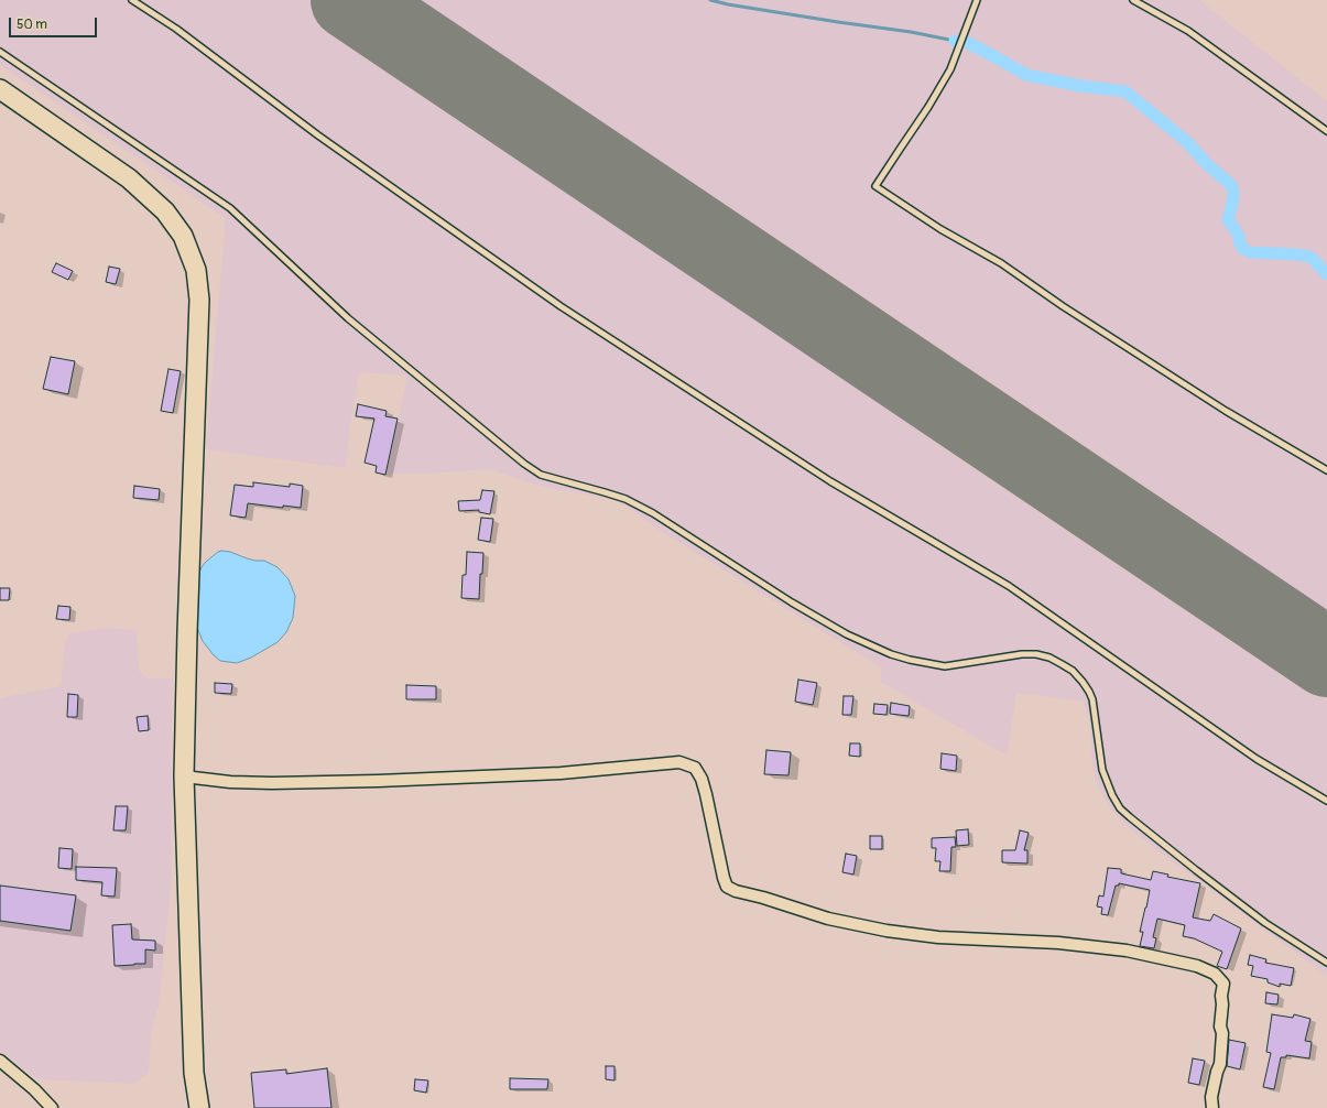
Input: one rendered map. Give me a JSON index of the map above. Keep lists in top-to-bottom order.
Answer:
{
  "scale_bar": "50 m"
}
